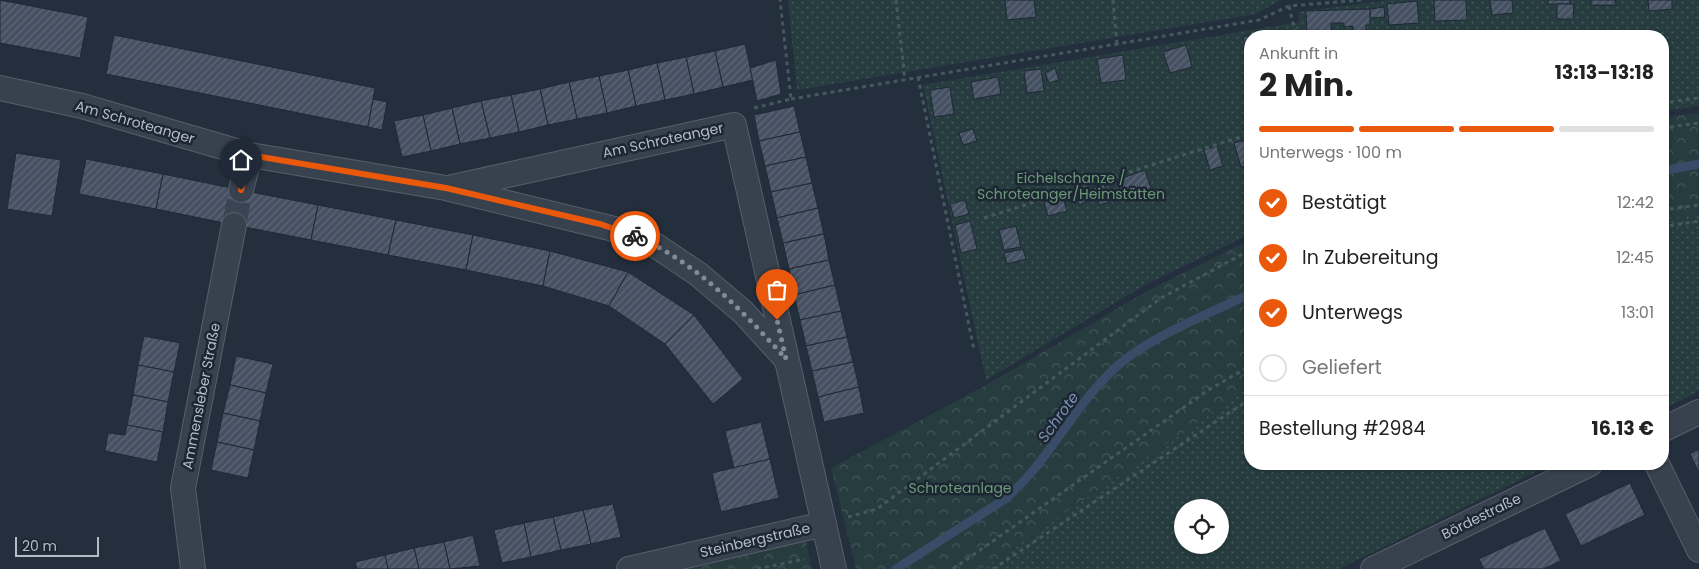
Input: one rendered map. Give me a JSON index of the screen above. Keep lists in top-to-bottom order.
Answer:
{
  "streets": {
    "street": [
      "Am Schroteanger",
      "Ammensleber Straße",
      "Bördestraße",
      "Steinbergstraße"
    ]
  },
  "crossings": [
    ["Am Schroteanger", "Steinbergstraße"]
  ],
  "water": ["Schrote"],
  "parks": ["Eichelschanze / Schroteanger/Heimstätten", "Schroteanlage"],
  "scale_bar": "20 m",
  "page": {
    "heading": ["2 Min.", "Ankunft in", "13:13–13:18"],
    "panel": ["Bestellung #2984", "16.13 €"],
    "bar": "Unterwegs · 100 m",
    "list": [
      ["Bestätigt", "12:42"],
      ["In Zubereitung", "12:45"],
      ["Unterwegs", "13:01"],
      "Geliefert"
    ],
    "scale": "20 m"
  }
}
